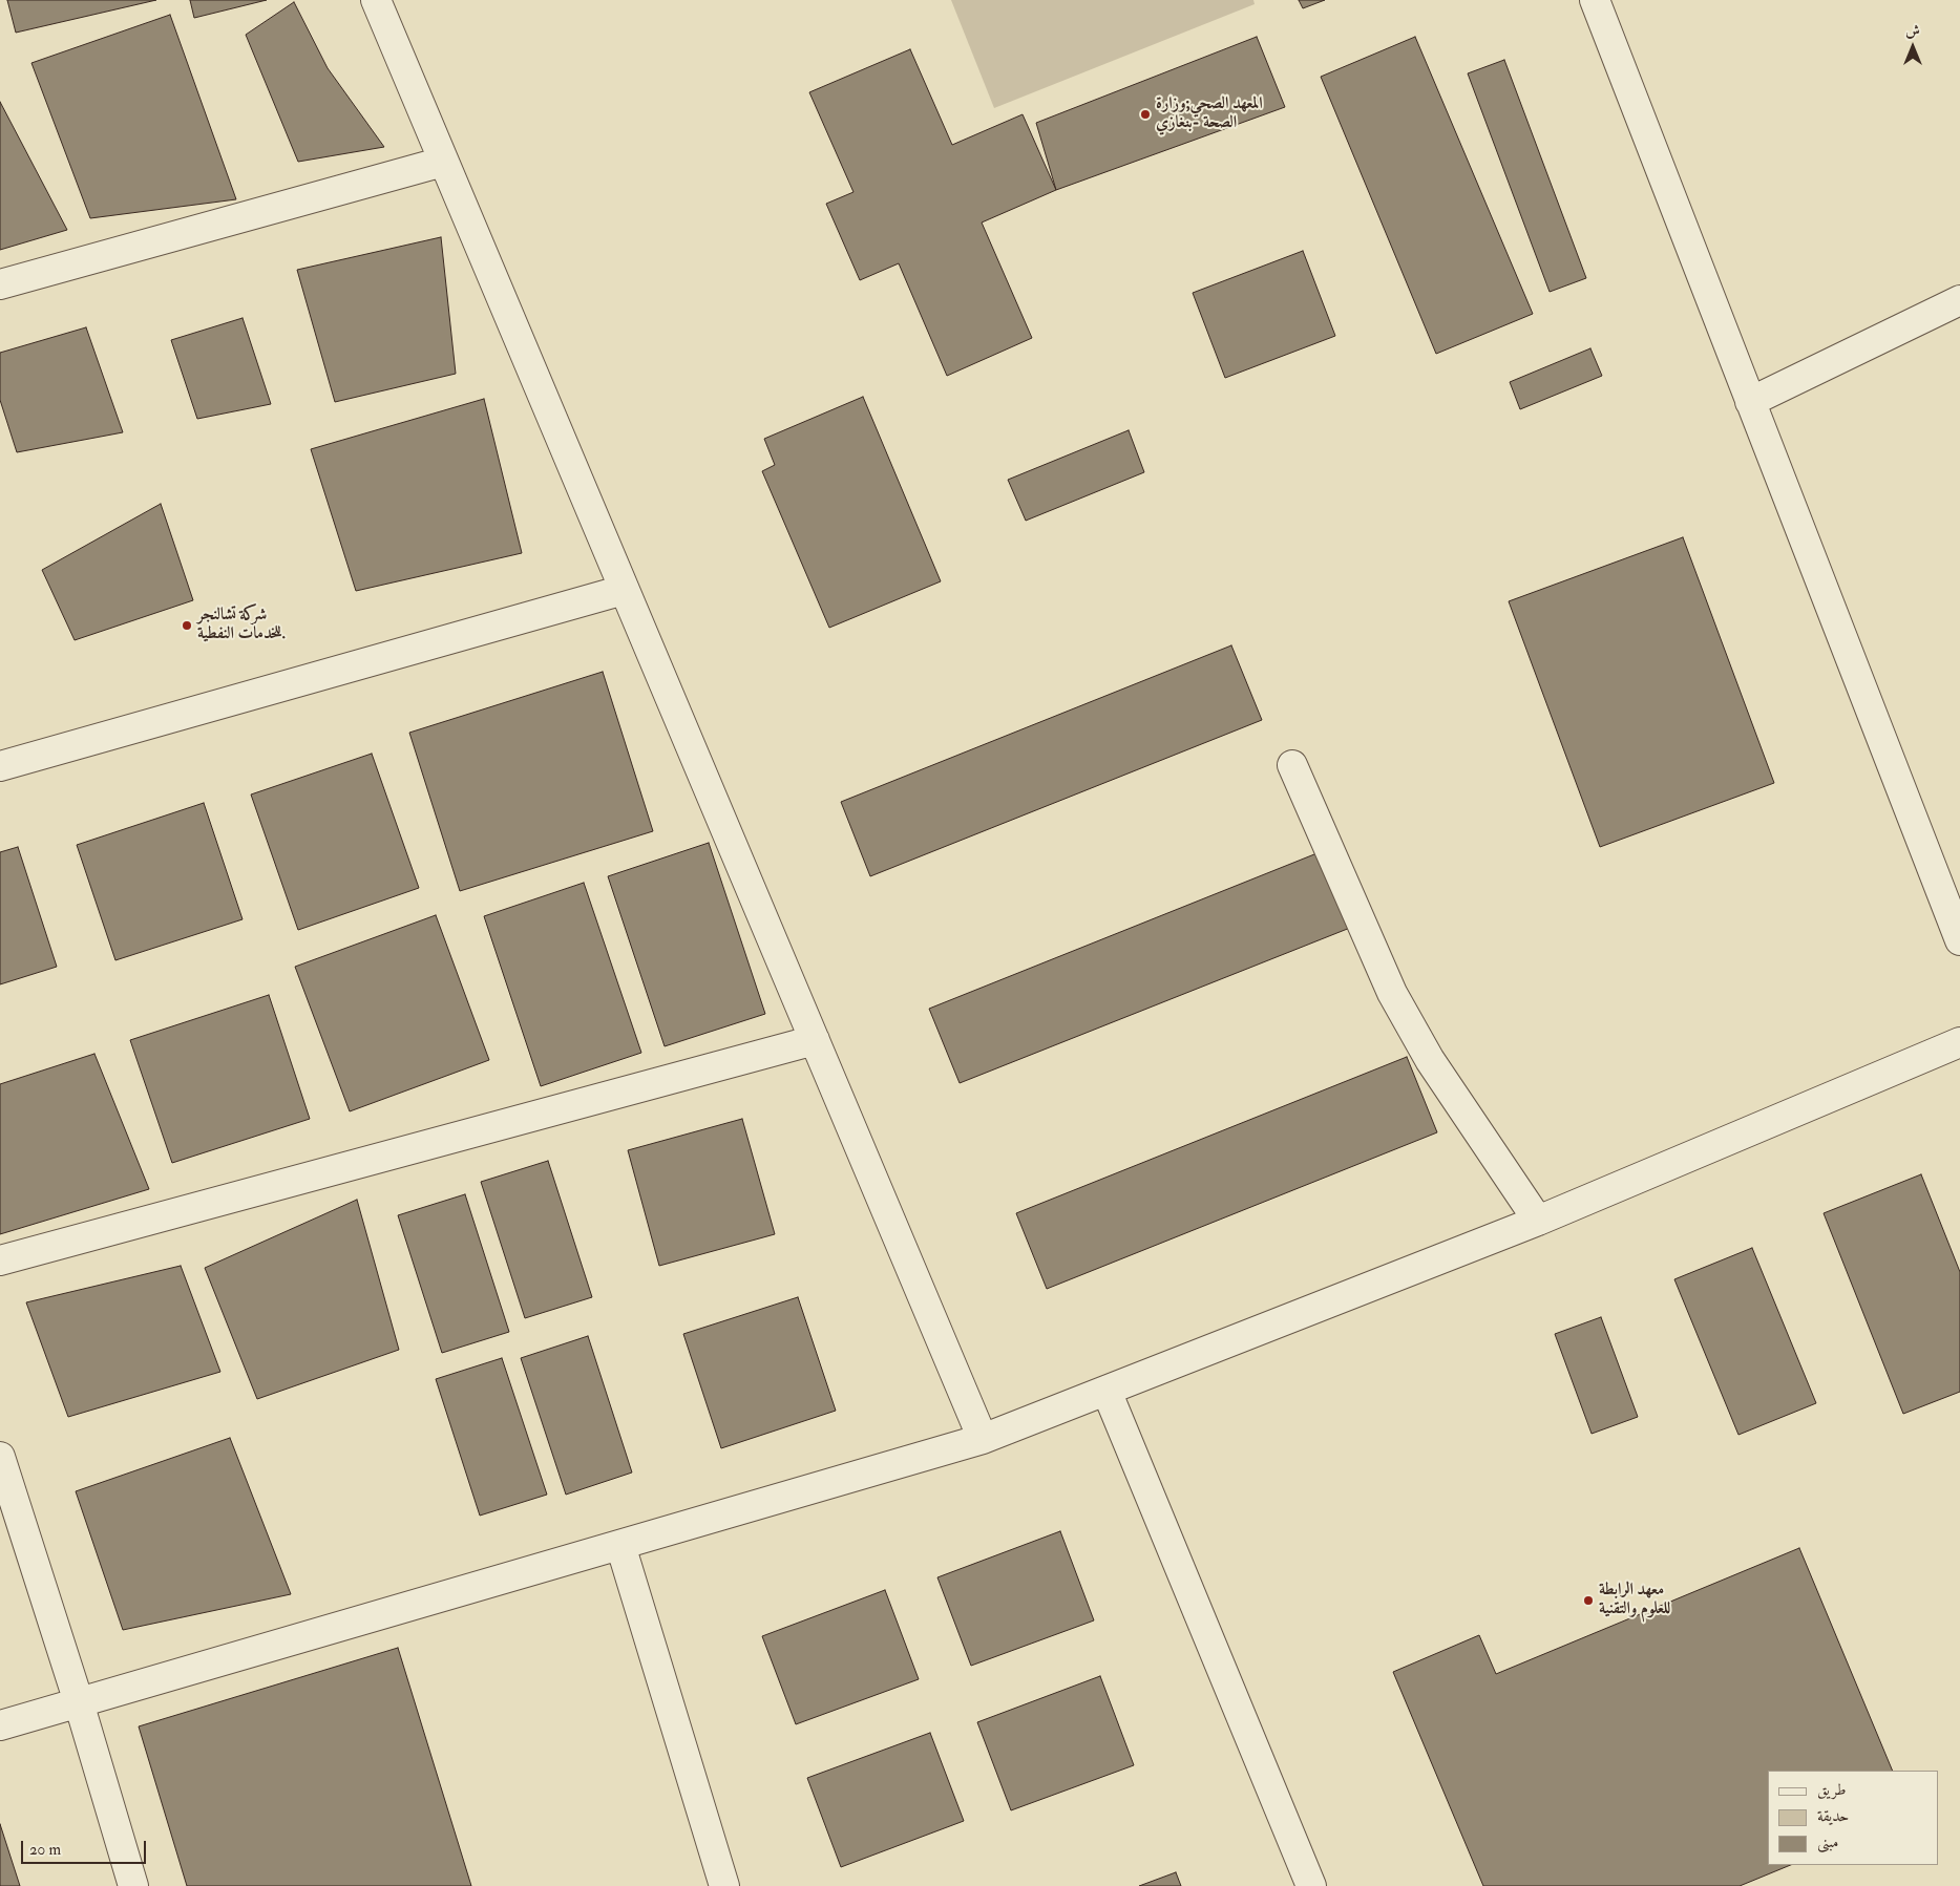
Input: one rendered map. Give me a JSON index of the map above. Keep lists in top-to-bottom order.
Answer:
{
  "places": ["المعهد الصحي;وزارة الصحة -بنغازي", "شركة تشالنجر للخدمات النفطية.", "معهد الرابطة للعلوم والتقنية"],
  "legend": ["طريق", "حديقة", "مبنى"],
  "scale_bar": "20 m",
  "north": "top"
}
